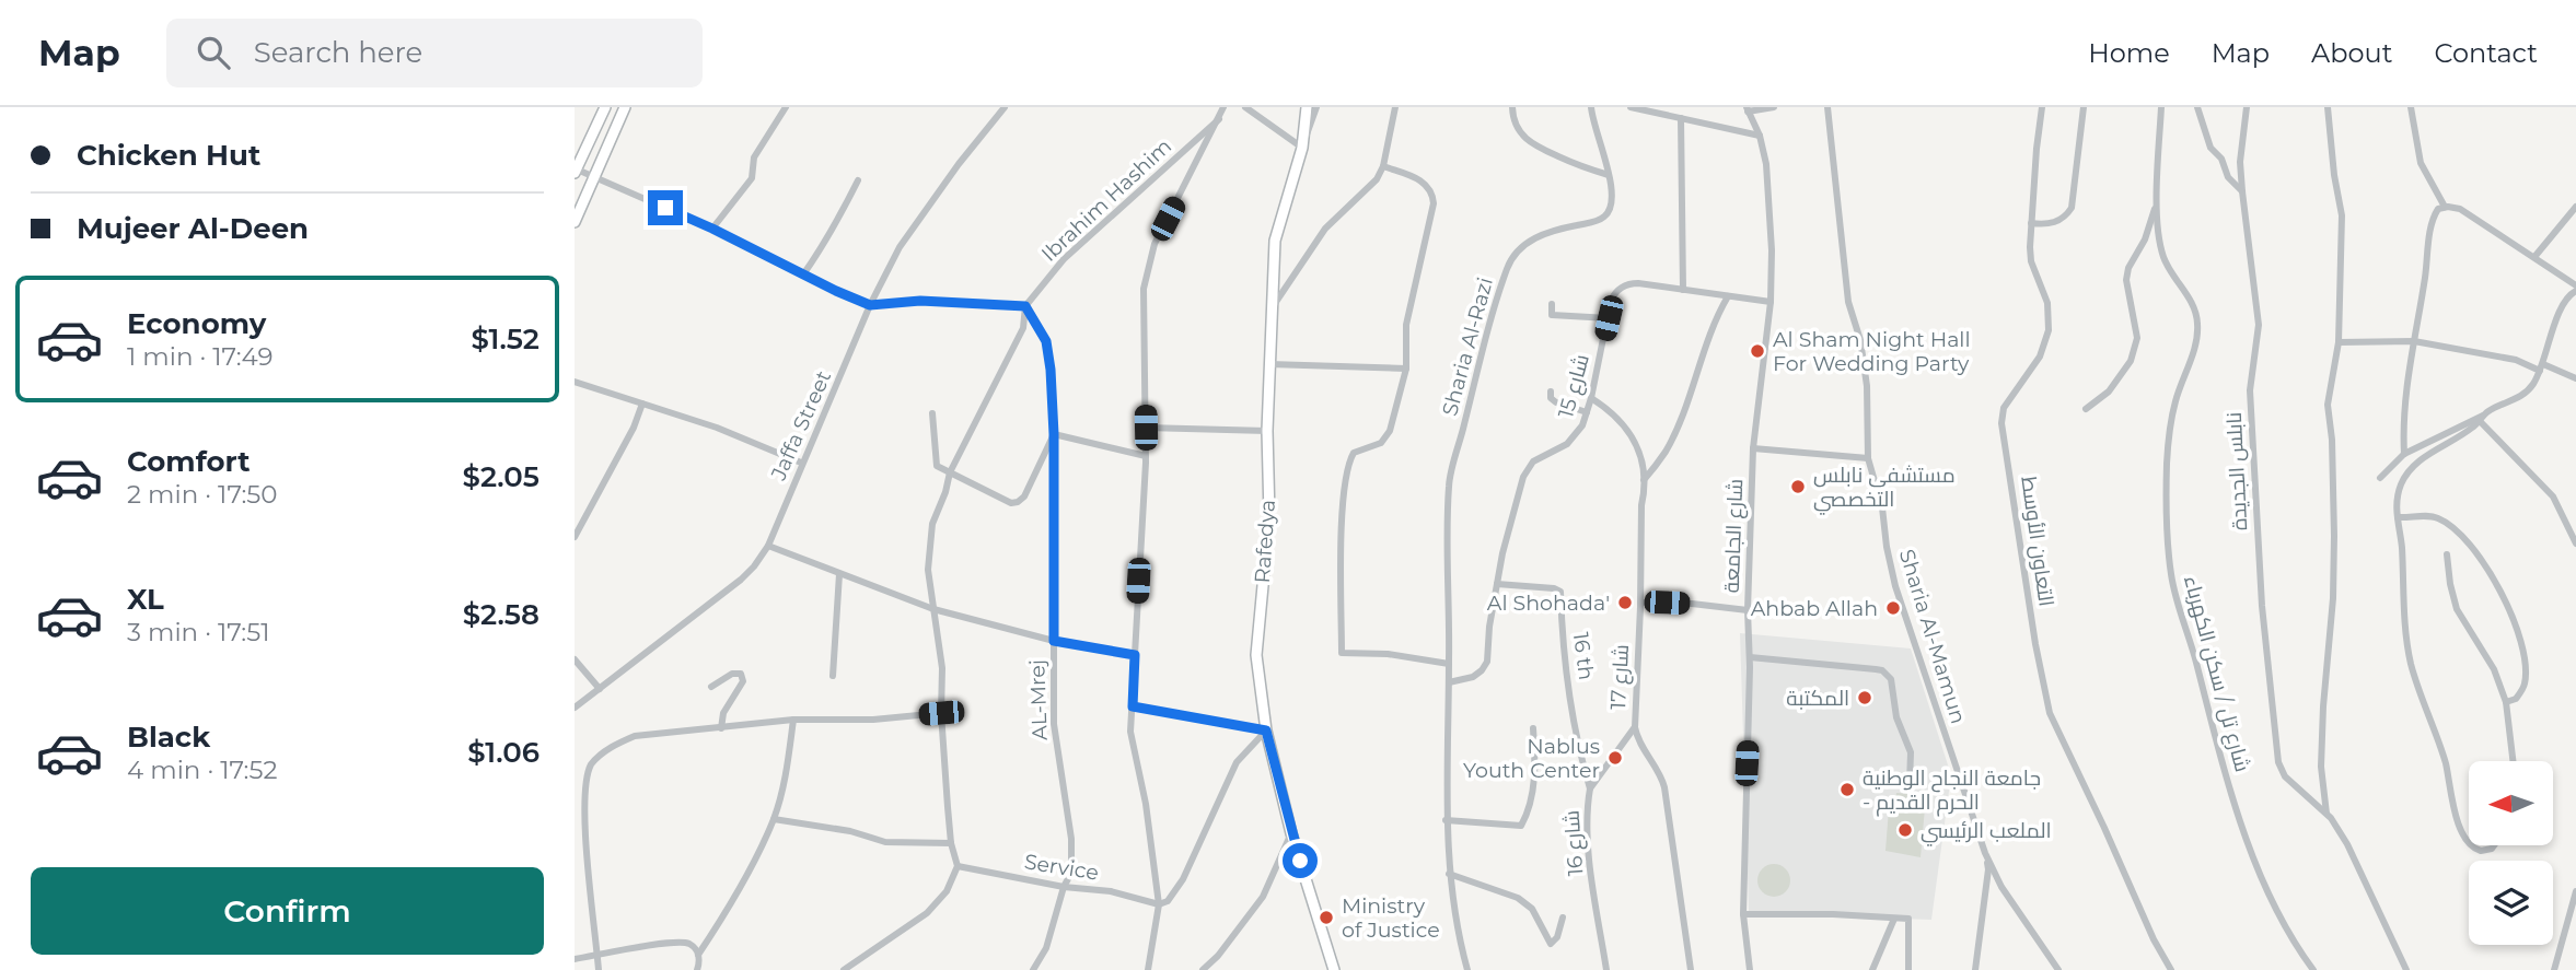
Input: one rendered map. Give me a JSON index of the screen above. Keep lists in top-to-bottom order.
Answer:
{
  "streets": {
    "main road": ["Rafedya"],
    "street": [
      "Ibrahim Hashim",
      "Sharia Al-Razi",
      "شارع 15",
      "Jaffa Street",
      "نابلس الجديدة",
      "شارع الجامعة",
      "التعاون الأوسط",
      "Sharia Al-Mamun",
      "16 th",
      "شارع تل / سكن الكهرباء",
      "شارع 17",
      "AL-Mrej",
      "شارع 16",
      "Service"
    ]
  },
  "crossings": [
    ["Ibrahim Hashim", "AL-Mrej"],
    ["Ibrahim Hashim", "Service"],
    ["شارع 15", "شارع الجامعة"],
    ["شارع 15", "16 th"],
    ["شارع 15", "شارع 17"],
    ["16 th", "شارع 16"],
    ["شارع 17", "شارع 16"],
    ["AL-Mrej", "Service"]
  ],
  "places": [
    "Al Sham Night Hall For Wedding Party",
    "مستشفى نابلس التخصصي",
    "Al Shohada'",
    "Ahbab Allah",
    "المكتبة",
    "Nablus Youth Center",
    "جامعة النجاح الوطنية - الحرم القديم",
    "الملعب الرئيسي",
    "Ministry of Justice"
  ],
  "north": "left",
  "page": {
    "header": "Map",
    "search": "Search here",
    "nav": [
      "Home",
      "Map",
      "About",
      "Contact"
    ],
    "banner": ["Chicken Hut", "Mujeer Al-Deen"],
    "list": [
      {
        "name": "Economy",
        "note": "1 min · 17:49",
        "value": "$1.52"
      },
      {
        "name": "Comfort",
        "note": "2 min · 17:50",
        "value": "$2.05"
      },
      {
        "name": "XL",
        "note": "3 min · 17:51",
        "value": "$2.58"
      },
      {
        "name": "Black",
        "note": "4 min · 17:52",
        "value": "$1.06"
      }
    ],
    "buttons": "Confirm"
  }
}
